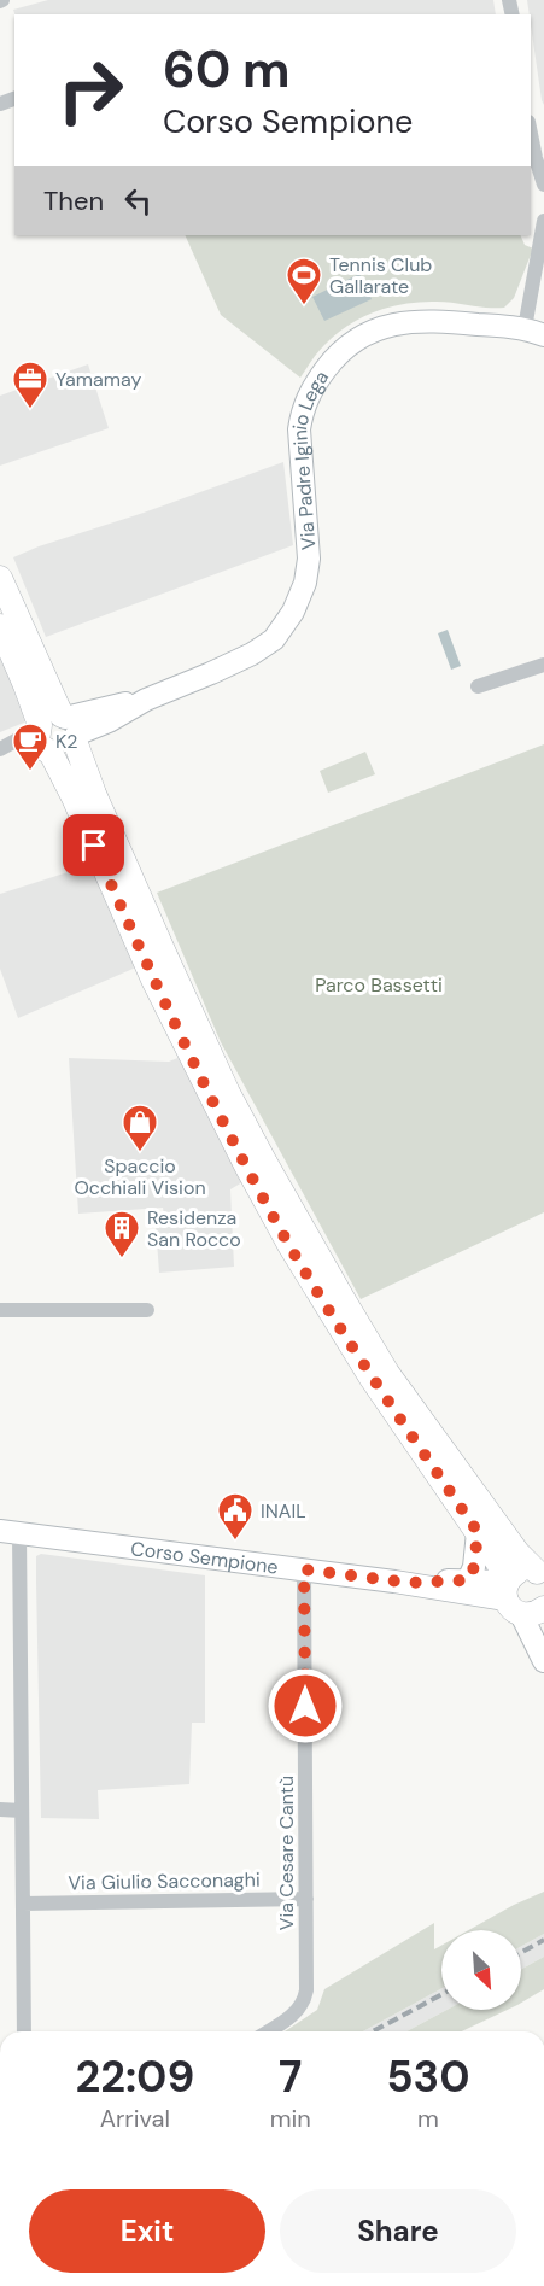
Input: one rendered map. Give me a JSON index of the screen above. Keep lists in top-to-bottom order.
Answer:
{
  "streets": {
    "street": [
      "Via Padre Iginio Lega",
      "Corso Sempione",
      "Via Cesare Cantù",
      "Via Giulio Sacconaghi"
    ]
  },
  "crossings": [
    ["Corso Sempione", "Via Cesare Cantù"],
    ["Via Cesare Cantù", "Via Giulio Sacconaghi"]
  ],
  "parks": ["Parco Bassetti"],
  "places": {
    "sports": ["Tennis Club Gallarate"],
    "office": ["Yamamay"],
    "cafe": ["K2"],
    "shop": ["Spaccio Occhiali Vision"],
    "building": ["Residenza San Rocco"],
    "public building": ["INAIL"]
  },
  "north": "bottom right",
  "page": {
    "turn": ["60 m", "Corso Sempione"],
    "then": "Then",
    "eta": [
      "22:09",
      "Arrival",
      "7",
      "min",
      "530",
      "m"
    ],
    "buttons": ["Exit", "Share"]
  }
}
